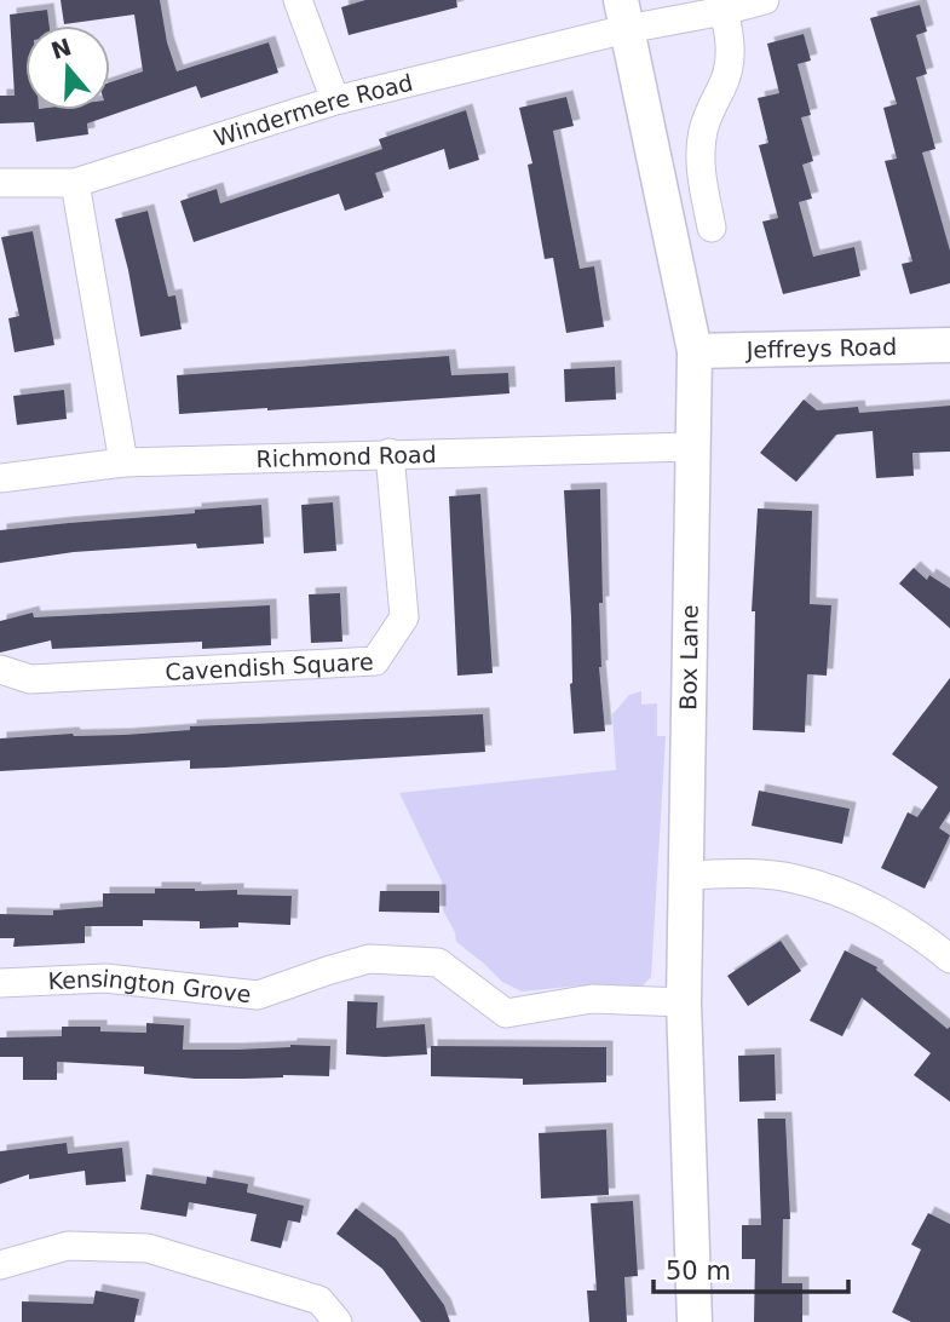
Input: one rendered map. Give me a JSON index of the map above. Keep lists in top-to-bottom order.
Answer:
{
  "streets": {
    "street": [
      "Windermere Road",
      "Jeffreys Road",
      "Richmond Road",
      "Box Lane",
      "Cavendish Square",
      "Kensington Grove"
    ]
  },
  "crossings": [
    ["Windermere Road", "Box Lane"],
    ["Jeffreys Road", "Box Lane"],
    ["Richmond Road", "Box Lane"],
    ["Richmond Road", "Cavendish Square"],
    ["Box Lane", "Kensington Grove"]
  ],
  "scale_bar": "50 m",
  "north": "top"
}
